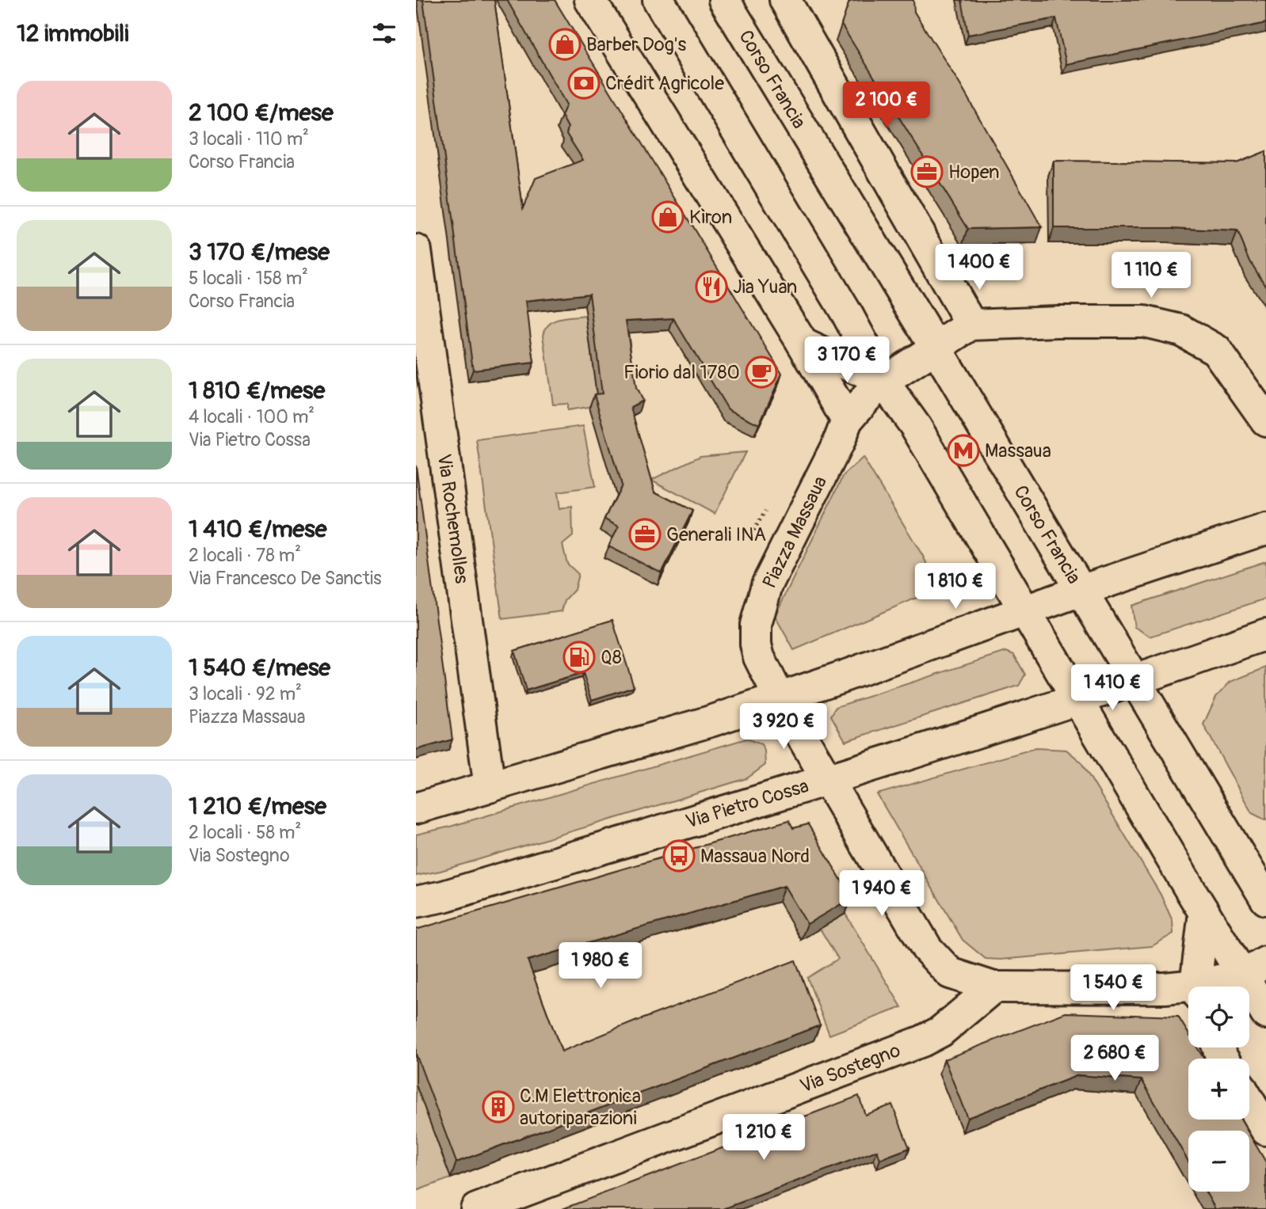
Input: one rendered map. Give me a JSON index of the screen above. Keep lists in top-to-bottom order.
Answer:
{
  "streets": {
    "main road": [
      "Corso Francia",
      "Via Rochemolles",
      "Piazza Massaua",
      "Via Pietro Cossa",
      "Via Sostegno"
    ]
  },
  "crossings": [
    ["Corso Francia", "Piazza Massaua"],
    ["Corso Francia", "Via Pietro Cossa"],
    ["Piazza Massaua", "Via Pietro Cossa"],
    ["Piazza Massaua", "Via Sostegno"]
  ],
  "places": {
    "shop": ["Barber Dog's", "Kìron"],
    "bank": ["Crédit Agricole"],
    "office": ["Hopen", "Generali INA"],
    "restaurant": ["Jia Yuan"],
    "cafe": ["Fiorio dal 1780"],
    "metro station": ["Massaua"],
    "fuel station": ["Q8"],
    "bus stop": ["Massaua Nord"],
    "building": ["C.M Elettronica autoriparazioni"]
  },
  "page": {
    "heading": "12 immobili",
    "list": [
      {
        "name": "2 100 €/mese",
        "note": "3 locali · 110 m² · Corso Francia"
      },
      {
        "name": "3 170 €/mese",
        "note": "5 locali · 158 m² · Corso Francia"
      },
      {
        "name": "1 810 €/mese",
        "note": "4 locali · 100 m² · Via Pietro Cossa"
      },
      {
        "name": "1 410 €/mese",
        "note": "2 locali · 78 m² · Via Francesco De Sanctis"
      },
      {
        "name": "1 540 €/mese",
        "note": "3 locali · 92 m² · Piazza Massaua"
      },
      {
        "name": "1 210 €/mese",
        "note": "2 locali · 58 m² · Via Sostegno"
      }
    ],
    "price": [
      "2 100 €",
      "1 400 €",
      "1 110 €",
      "3 170 €",
      "1 810 €",
      "1 410 €",
      "3 920 €",
      "1 940 €",
      "1 980 €",
      "1 540 €",
      "2 680 €",
      "1 210 €"
    ],
    "map_buttons": ["+", "−"]
  }
}
